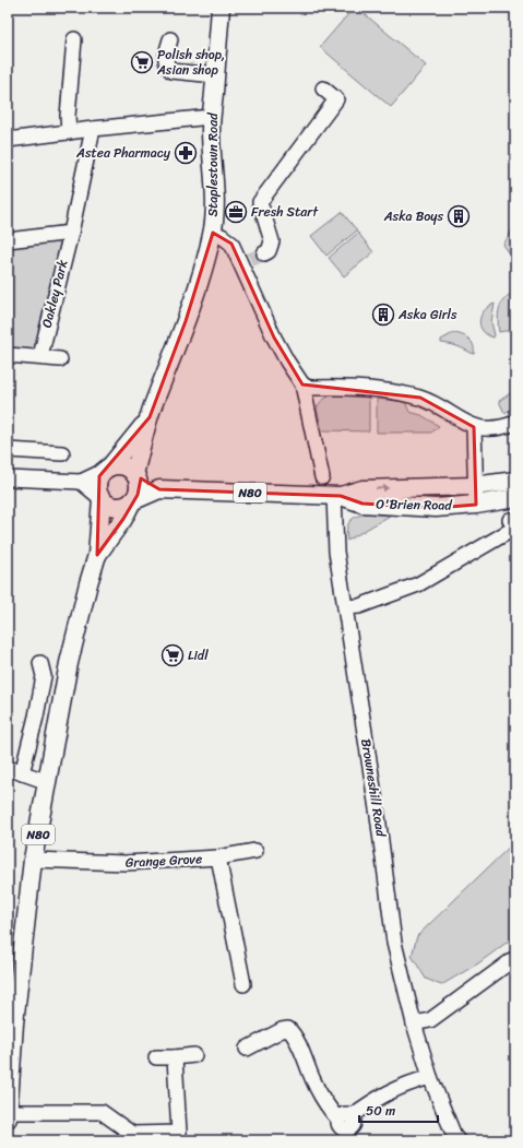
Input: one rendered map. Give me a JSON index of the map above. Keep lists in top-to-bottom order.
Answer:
{
  "streets": {
    "main road": ["Staplestown Road", "N80", "O'Brien Road"],
    "street": ["Oakley Park", "Browneshill Road", "Grange Grove"]
  },
  "crossings": [
    ["Staplestown Road", "N80"],
    ["Staplestown Road", "O'Brien Road"],
    ["N80", "O'Brien Road"],
    ["N80", "Grange Grove"],
    ["O'Brien Road", "Browneshill Road"]
  ],
  "places": {
    "supermarket": ["Polish shop, Asian shop", "Lidl"],
    "pharmacy": ["Astea Pharmacy"],
    "office": ["Fresh Start"],
    "building": ["Aska Boys", "Aska Girls"]
  },
  "scale_bar": "50 m"
}
